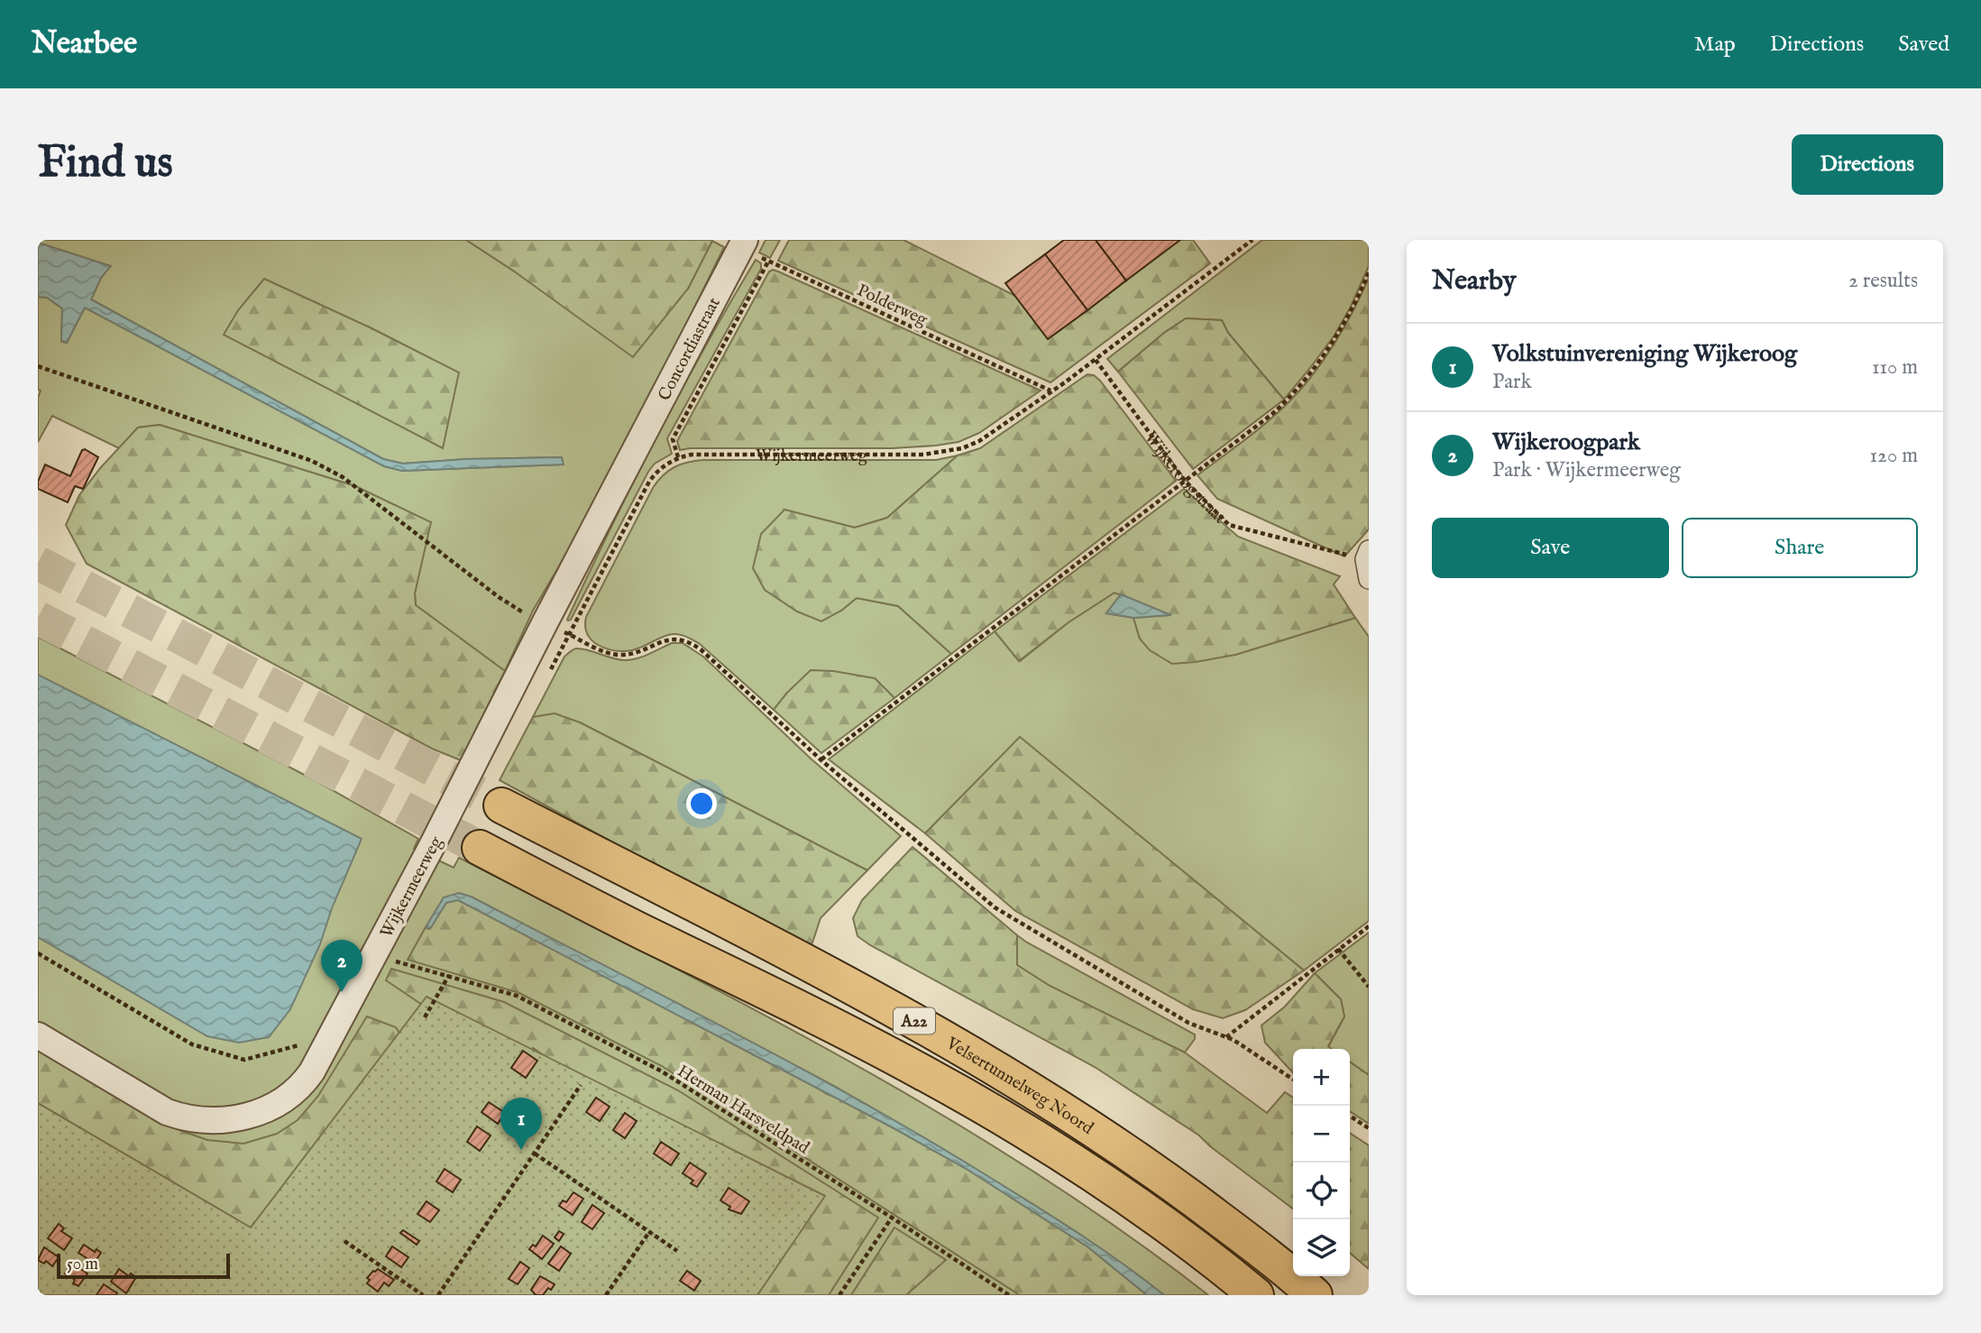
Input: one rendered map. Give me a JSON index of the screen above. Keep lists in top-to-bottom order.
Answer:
{
  "streets": {
    "highway": ["A22", "Velsertunnelweg Noord"],
    "street": ["Concordiastraat", "Wijkermeerweg"],
    "path": ["Polderweg", "Wijkeroogstraat", "Herman Harsveldpad"]
  },
  "crossings": [
    ["Polderweg", "Concordiastraat"],
    ["Polderweg", "Wijkermeerweg"],
    ["Concordiastraat", "Wijkermeerweg"],
    ["Wijkermeerweg", "Wijkeroogstraat"],
    ["Wijkermeerweg", "Herman Harsveldpad"]
  ],
  "scale_bar": "50 m",
  "page": {
    "header": "Nearbee",
    "nav": ["Map", "Directions", "Saved"],
    "buttons": [
      "Directions",
      ["Save", "Share"]
    ],
    "title": "Find us",
    "heading": ["Nearby", "2 results"],
    "list": [
      {
        "mark": "1",
        "name": "Volkstuinvereniging Wijkeroog",
        "note": "Park",
        "value": "110 m"
      },
      {
        "mark": "2",
        "name": "Wijkeroogpark",
        "note": "Park · Wijkermeerweg",
        "value": "120 m"
      }
    ],
    "pins": ["2", "1"],
    "map_buttons": ["+", "−"],
    "scale": "50 m"
  }
}
